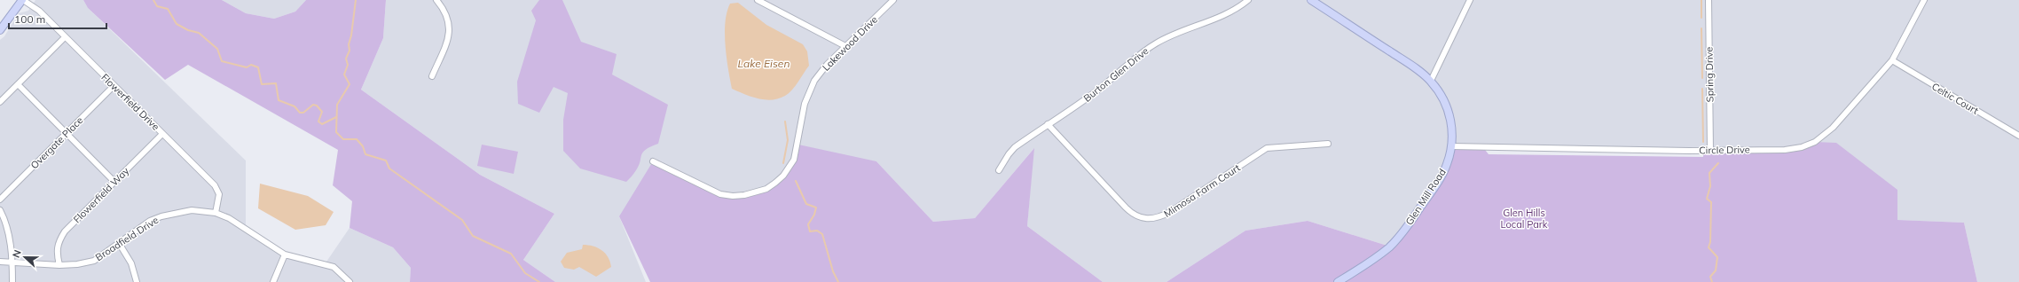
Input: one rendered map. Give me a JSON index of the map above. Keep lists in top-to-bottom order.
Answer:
{
  "streets": {
    "main road": ["Glen Mill Road"],
    "street": [
      "Lakewood Drive",
      "Burton Glen Drive",
      "Spring Drive",
      "Celtic Court",
      "Flowerfield Drive",
      "Overgate Place",
      "Circle Drive",
      "Mimosa Farm Court",
      "Flowerfield Way",
      "Broadfield Drive"
    ]
  },
  "crossings": [
    ["Burton Glen Drive", "Mimosa Farm Court"],
    ["Spring Drive", "Circle Drive"],
    ["Celtic Court", "Circle Drive"],
    ["Flowerfield Drive", "Overgate Place"],
    ["Flowerfield Drive", "Flowerfield Way"],
    ["Flowerfield Drive", "Broadfield Drive"],
    ["Circle Drive", "Glen Mill Road"],
    ["Flowerfield Way", "Broadfield Drive"]
  ],
  "water": ["Lake Eisen"],
  "parks": ["Glen Hills Local Park"],
  "scale_bar": "100 m",
  "north": "left"
}
